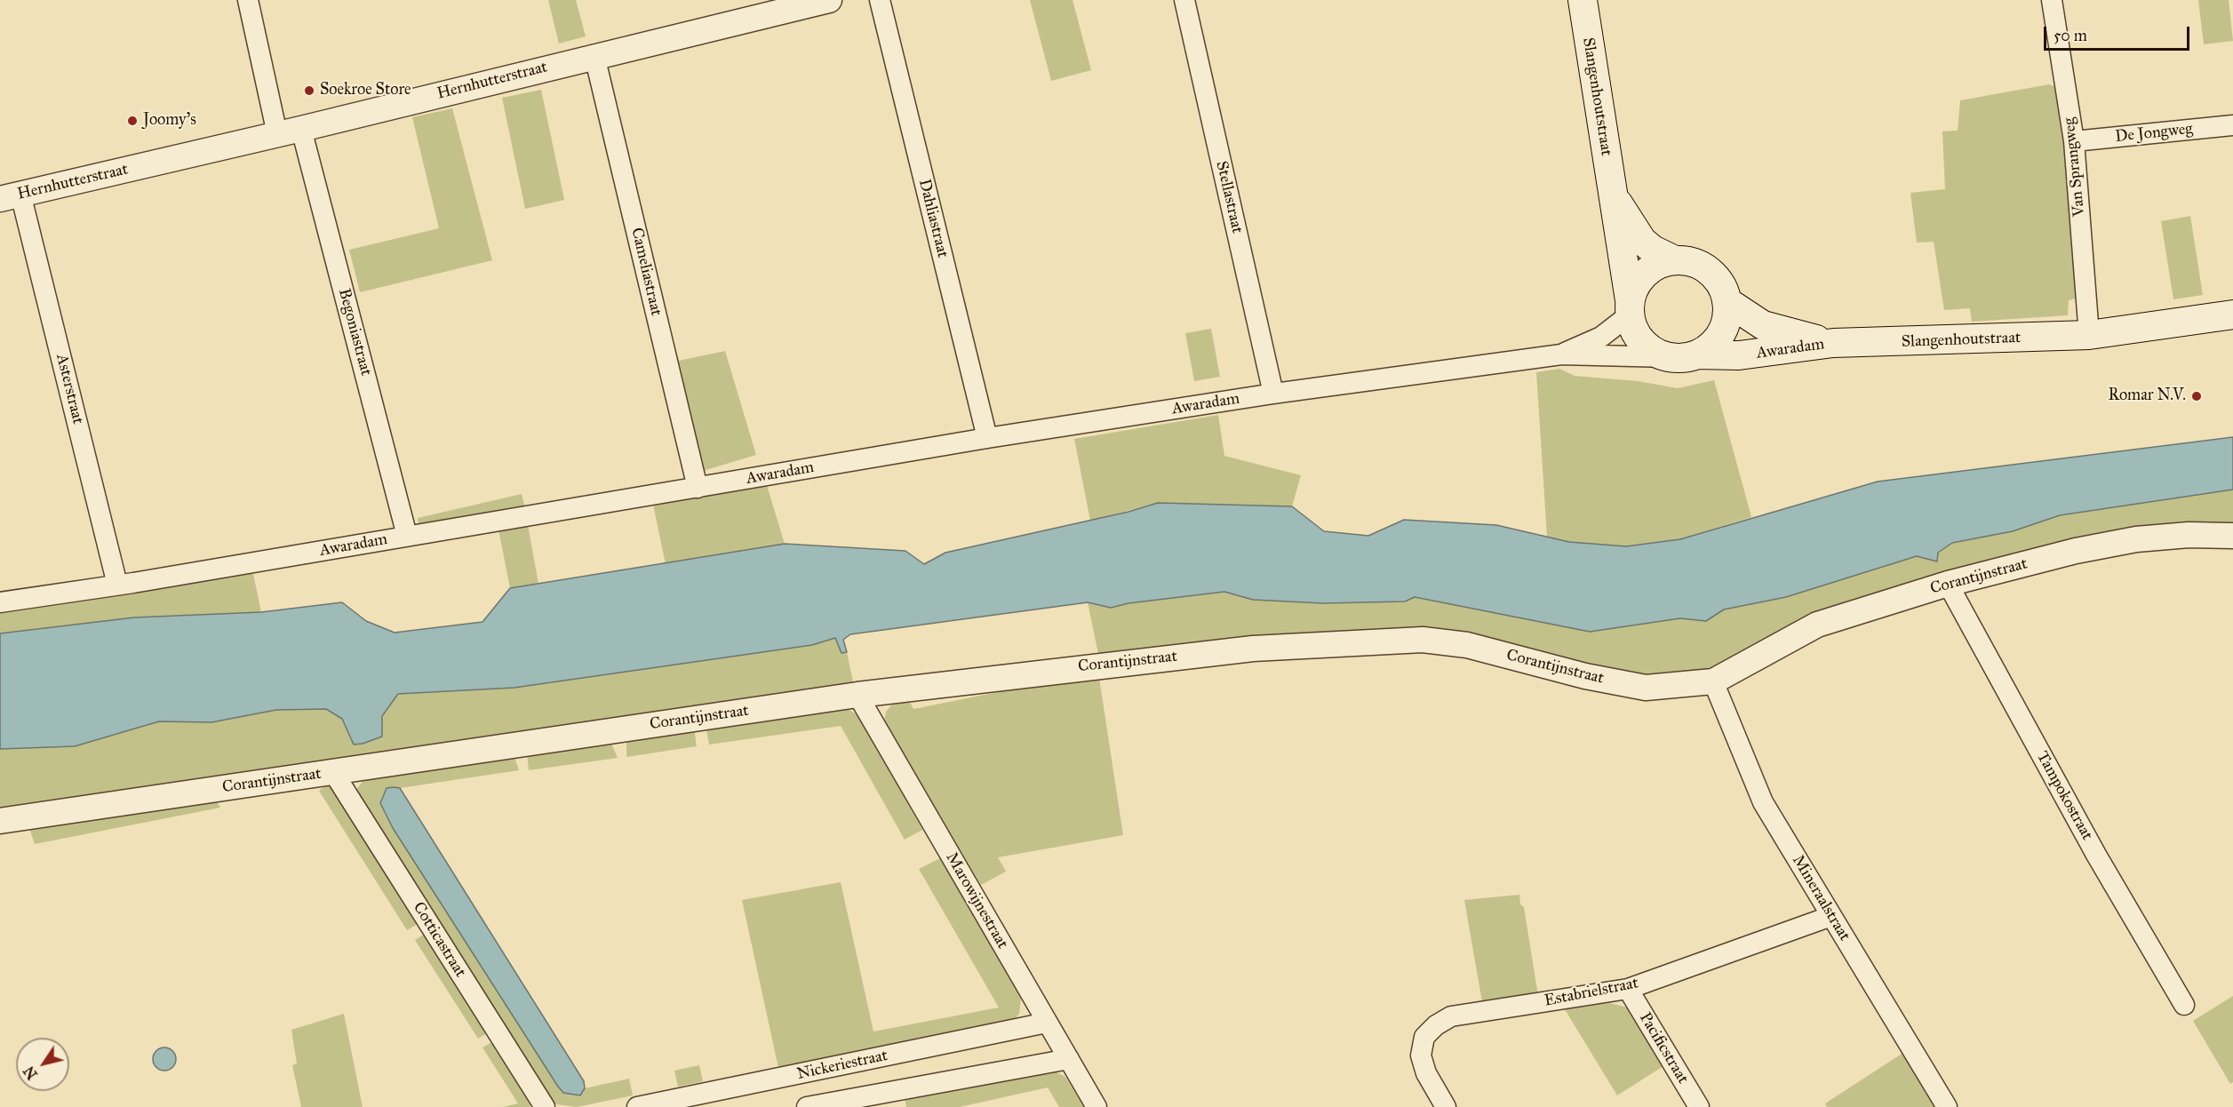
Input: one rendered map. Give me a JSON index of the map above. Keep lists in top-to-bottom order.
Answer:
{
  "streets": {
    "main road": ["Slangenhoutstraat", "Awaradam"],
    "street": [
      "Hernhutterstraat",
      "De Jongweg",
      "Van Sprangweg",
      "Stellastraat",
      "Dahliastraat",
      "Cameliastraat",
      "Begoniastraat",
      "Asterstraat",
      "Corantijnstraat",
      "Tampokostraat",
      "Mineraalstraat",
      "Marowijnestraat",
      "Cotticastraat",
      "Estabrielstraat",
      "Pacificstraat",
      "Nickeriestraat"
    ]
  },
  "crossings": [
    ["Hernhutterstraat", "Cameliastraat"],
    ["Hernhutterstraat", "Begoniastraat"],
    ["Hernhutterstraat", "Asterstraat"],
    ["Slangenhoutstraat", "Van Sprangweg"],
    ["Slangenhoutstraat", "Awaradam"],
    ["De Jongweg", "Van Sprangweg"],
    ["Stellastraat", "Awaradam"],
    ["Dahliastraat", "Awaradam"],
    ["Cameliastraat", "Awaradam"],
    ["Begoniastraat", "Awaradam"],
    ["Awaradam", "Asterstraat"],
    ["Corantijnstraat", "Tampokostraat"],
    ["Corantijnstraat", "Mineraalstraat"],
    ["Corantijnstraat", "Marowijnestraat"],
    ["Corantijnstraat", "Cotticastraat"],
    ["Mineraalstraat", "Estabrielstraat"],
    ["Marowijnestraat", "Nickeriestraat"],
    ["Estabrielstraat", "Pacificstraat"]
  ],
  "places": ["Soekroe Store", "Joomy's", "Romar N.V."],
  "scale_bar": "50 m",
  "north": "bottom left"
}
